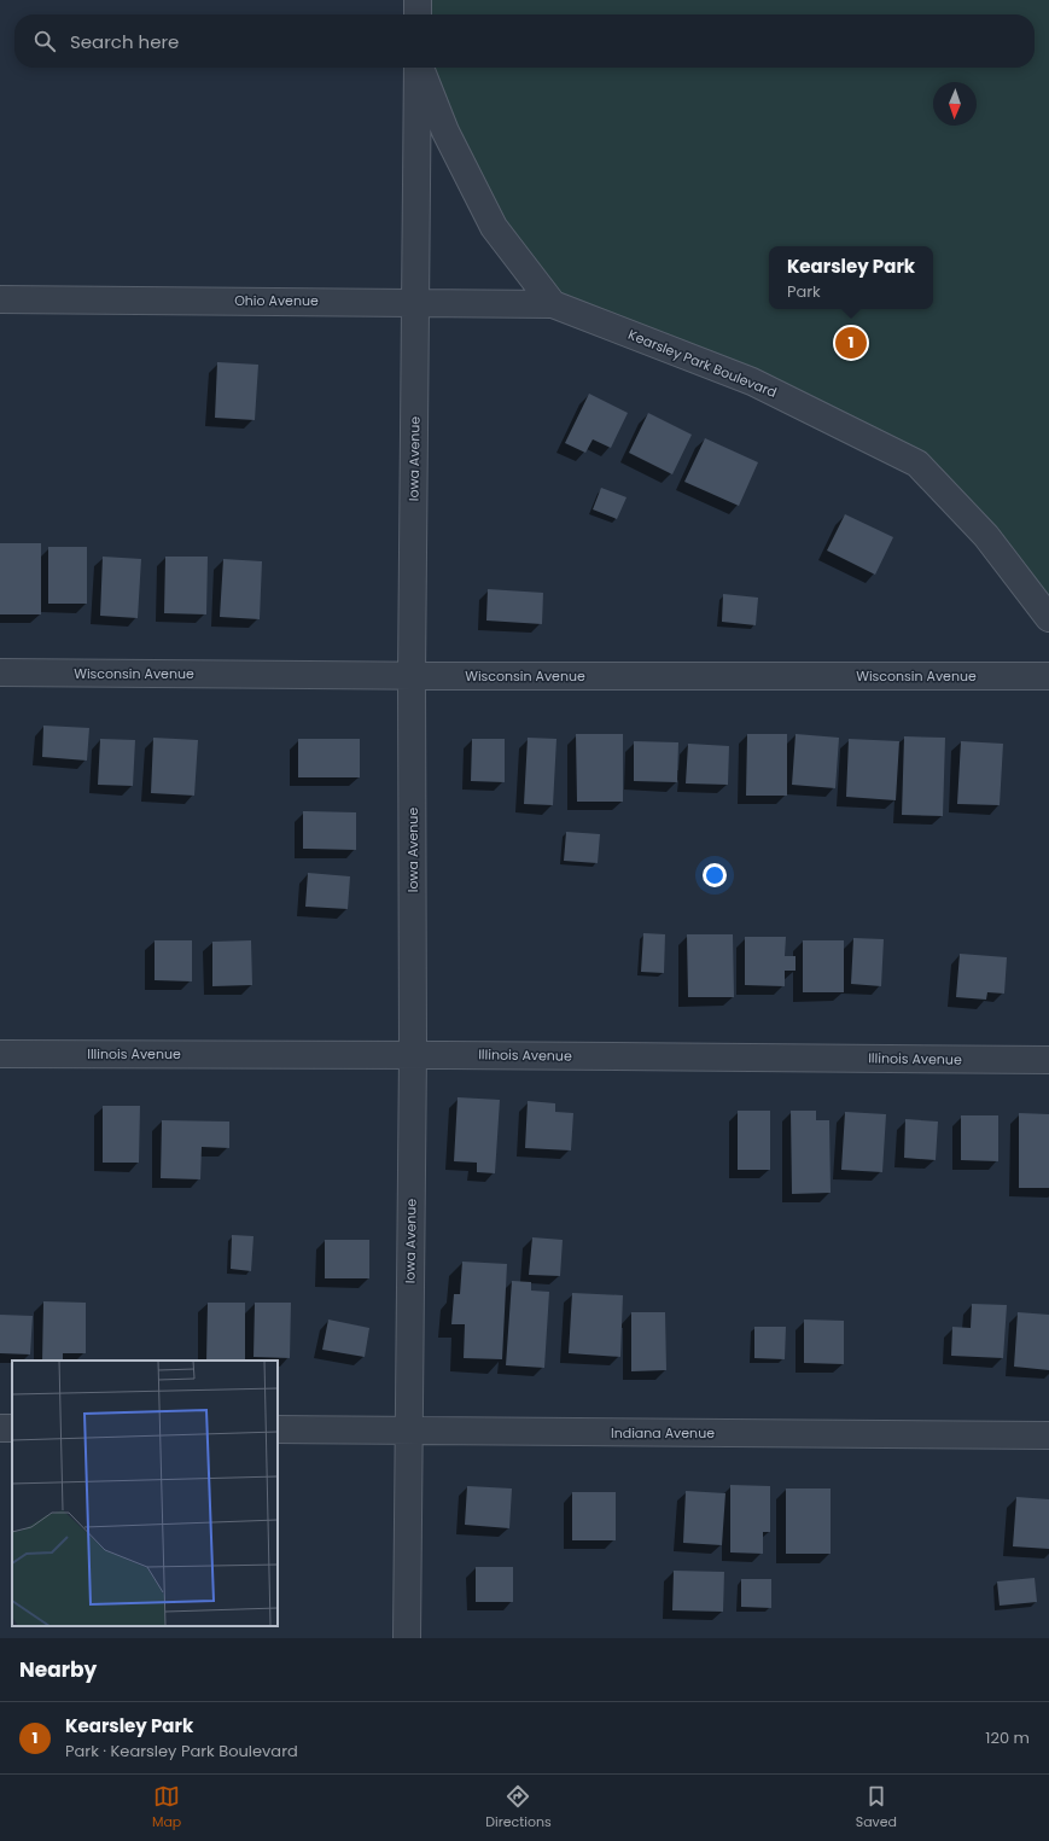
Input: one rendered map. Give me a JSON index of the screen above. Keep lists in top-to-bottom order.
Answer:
{
  "streets": {
    "street": [
      "Ohio Avenue",
      "Kearsley Park Boulevard",
      "Iowa Avenue",
      "Wisconsin Avenue",
      "Illinois Avenue",
      "Indiana Avenue"
    ]
  },
  "crossings": [
    ["Ohio Avenue", "Kearsley Park Boulevard"],
    ["Ohio Avenue", "Iowa Avenue"],
    ["Iowa Avenue", "Wisconsin Avenue"],
    ["Iowa Avenue", "Illinois Avenue"],
    ["Iowa Avenue", "Indiana Avenue"]
  ],
  "north": "bottom",
  "page": {
    "search": "Search here",
    "popup": ["Kearsley Park", "Park"],
    "pins": "1",
    "heading": "Nearby",
    "list": [
      {
        "mark": "1",
        "name": "Kearsley Park",
        "note": "Park · Kearsley Park Boulevard",
        "value": "120 m"
      }
    ],
    "nav": ["Map", "Directions", "Saved"]
  }
}
